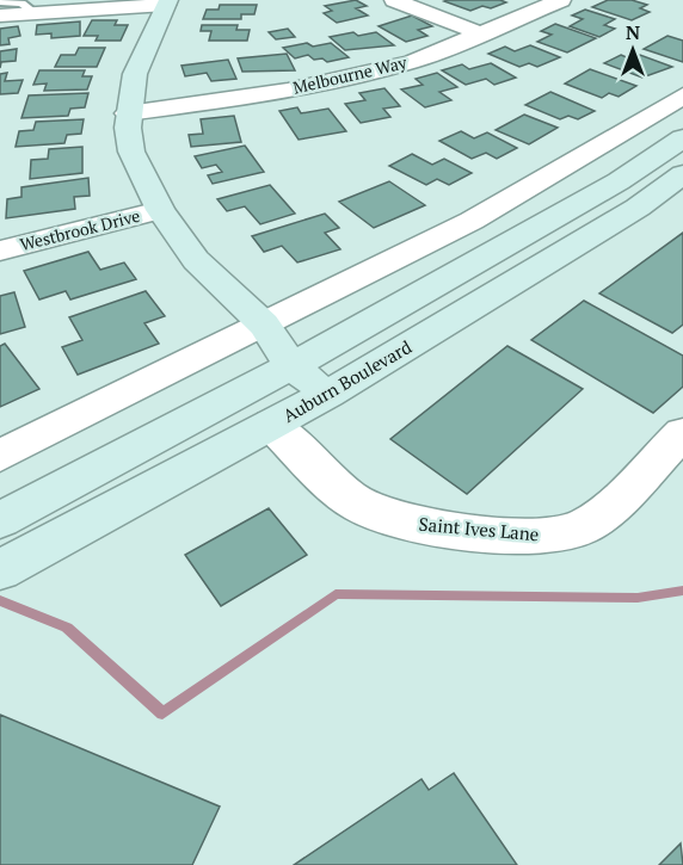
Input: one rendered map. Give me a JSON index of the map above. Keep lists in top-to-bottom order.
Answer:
{
  "streets": {
    "main road": ["Auburn Boulevard"],
    "street": ["Melbourne Way", "Westbrook Drive", "Saint Ives Lane"]
  },
  "crossings": [
    ["Auburn Boulevard", "Saint Ives Lane"]
  ],
  "north": "top"
}
